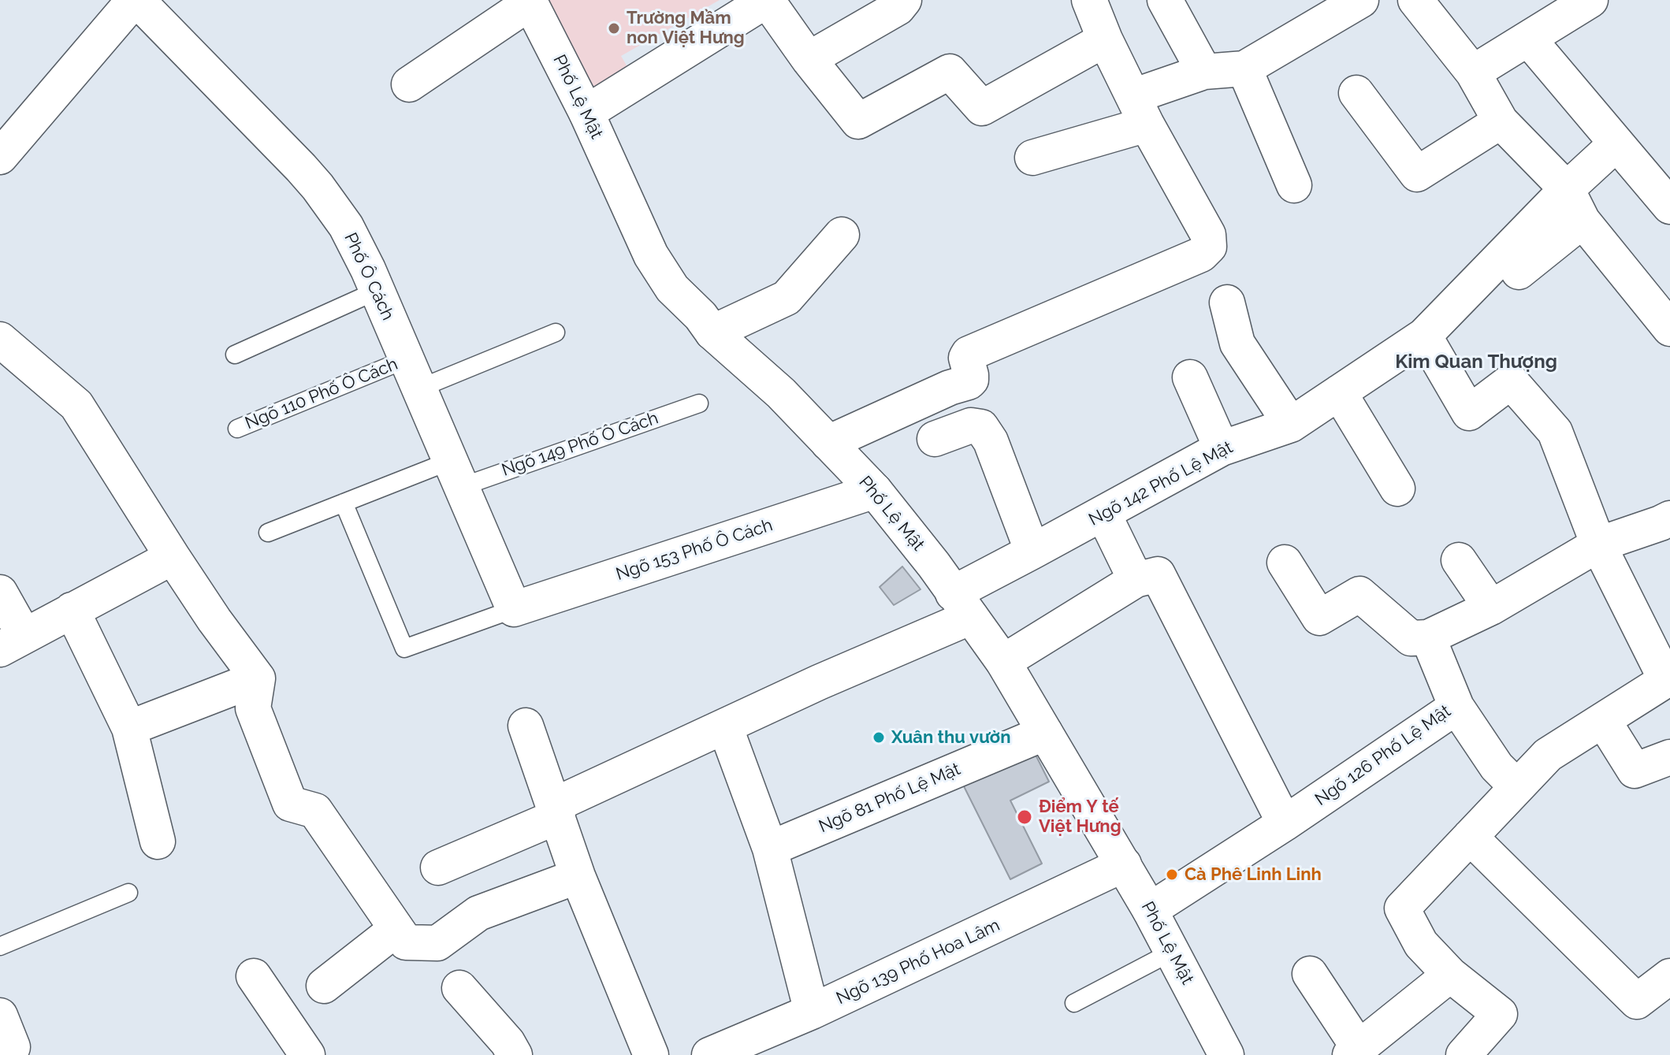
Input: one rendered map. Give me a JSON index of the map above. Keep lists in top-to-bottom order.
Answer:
{
  "streets": {
    "street": [
      "Phố Lệ Mật",
      "Phố Ô Cách",
      "Ngõ 142 Phố Lệ Mật",
      "Ngõ 153 Phố Ô Cách",
      "Ngõ 126 Phố Lệ Mật",
      "Ngõ 81 Phố Lệ Mật",
      "Ngõ 139 Phố Hoa Lâm"
    ],
    "lane": ["Ngõ 110 Phố Ô Cách", "Ngõ 149 Phố Ô Cách"]
  },
  "crossings": [
    ["Phố Lệ Mật", "Ngõ 142 Phố Lệ Mật"],
    ["Phố Lệ Mật", "Ngõ 153 Phố Ô Cách"],
    ["Phố Lệ Mật", "Ngõ 126 Phố Lệ Mật"],
    ["Phố Lệ Mật", "Ngõ 81 Phố Lệ Mật"],
    ["Phố Lệ Mật", "Ngõ 139 Phố Hoa Lâm"],
    ["Phố Ô Cách", "Ngõ 110 Phố Ô Cách"],
    ["Phố Ô Cách", "Ngõ 149 Phố Ô Cách"],
    ["Phố Ô Cách", "Ngõ 153 Phố Ô Cách"]
  ],
  "districts": ["Kim Quan Thượng"],
  "places": [
    "Trường Mầm non Việt Hưng",
    "Xuân thu vườn",
    "Điểm Y tế Việt Hưng",
    "Cà Phê Linh Linh"
  ]
}
